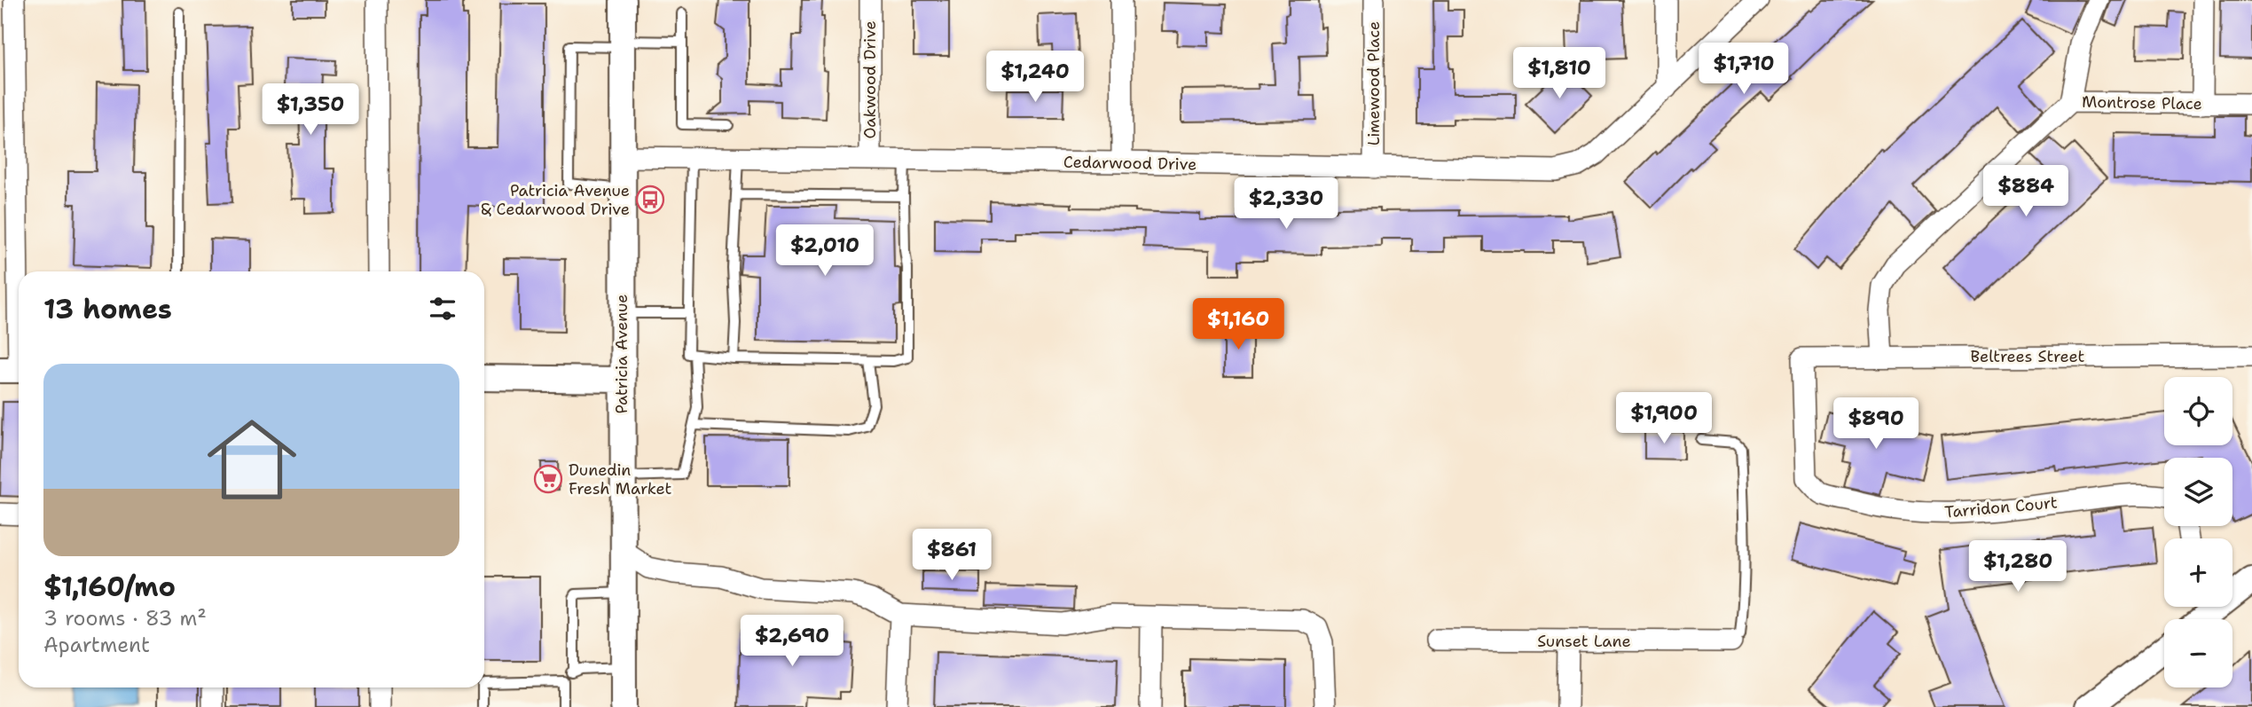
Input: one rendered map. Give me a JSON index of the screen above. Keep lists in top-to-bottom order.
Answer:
{
  "streets": {
    "street": [
      "Oakwood Drive",
      "Limewood Place",
      "Montrose Place",
      "Cedarwood Drive",
      "Patricia Avenue",
      "Beltrees Street",
      "Tarridon Court",
      "Sunset Lane"
    ]
  },
  "crossings": [
    ["Oakwood Drive", "Cedarwood Drive"],
    ["Limewood Place", "Cedarwood Drive"],
    ["Montrose Place", "Beltrees Street"],
    ["Cedarwood Drive", "Patricia Avenue"],
    ["Beltrees Street", "Tarridon Court"]
  ],
  "places": {
    "bus stop": ["Patricia Avenue & Cedarwood Drive"],
    "supermarket": ["Dunedin Fresh Market"]
  },
  "page": {
    "price": [
      "$1,710",
      "$1,810",
      "$1,240",
      "$1,350",
      "$884",
      "$2,330",
      "$2,010",
      "$1,160",
      "$1,900",
      "$890",
      "$861",
      "$1,280",
      "$2,690"
    ],
    "heading": "13 homes",
    "list": [
      {
        "name": "$1,160/mo",
        "note": "3 rooms · 83 m² · Apartment"
      }
    ],
    "map_buttons": ["+", "−"]
  }
}
